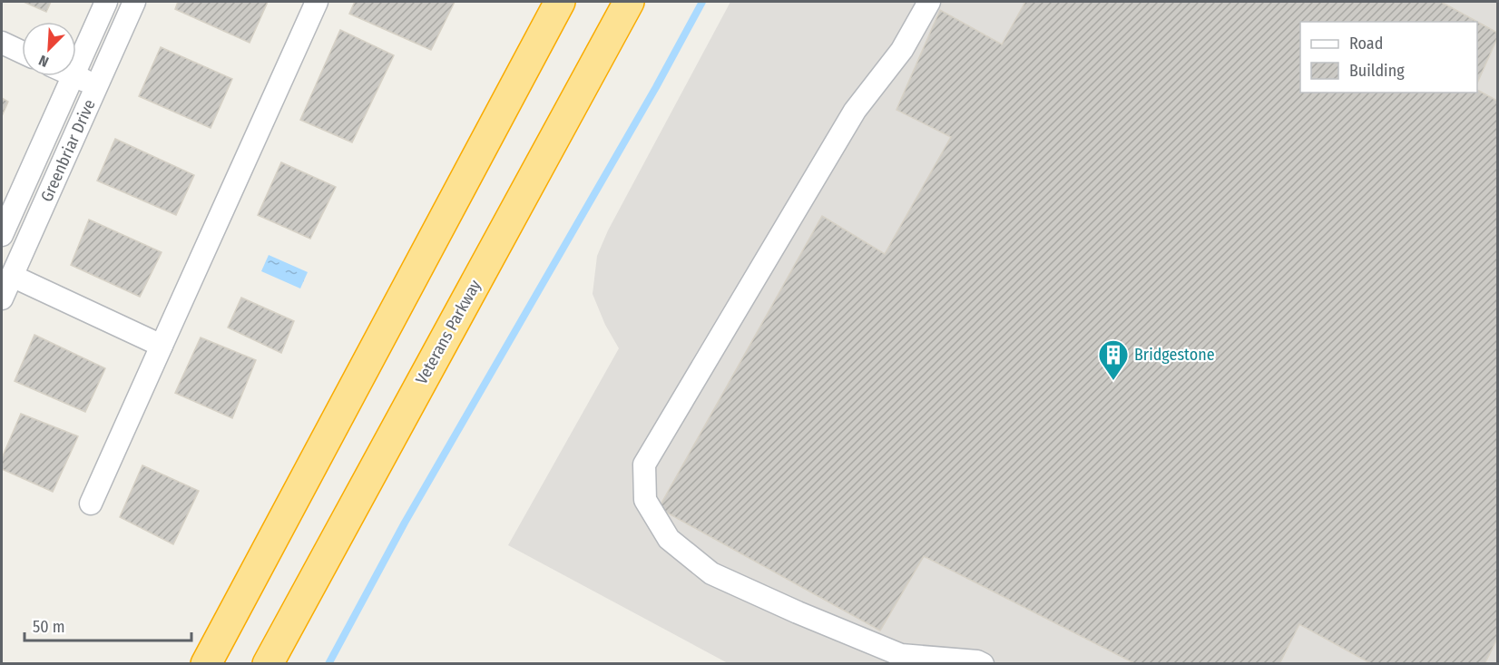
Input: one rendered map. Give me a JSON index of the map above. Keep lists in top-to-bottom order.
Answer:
{
  "streets": {
    "highway": ["Veterans Parkway"],
    "street": ["Greenbriar Drive"]
  },
  "places": {
    "building": ["Bridgestone"]
  },
  "legend": ["Road", "Building"],
  "scale_bar": "50 m",
  "north": "bottom left"
}
